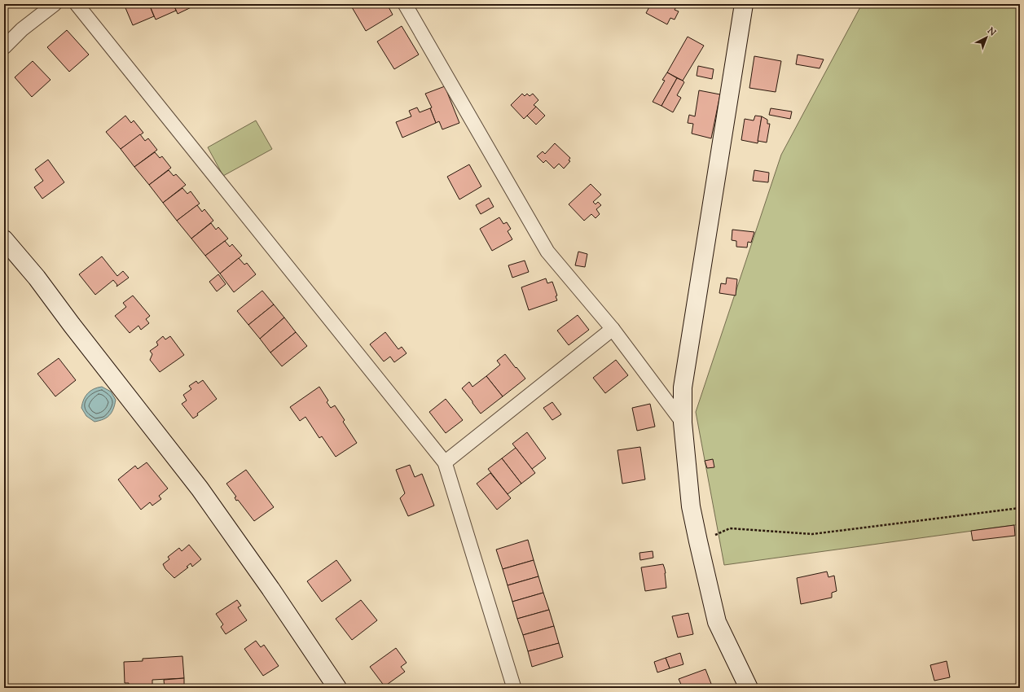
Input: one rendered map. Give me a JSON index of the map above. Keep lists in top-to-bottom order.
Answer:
{
  "north": "top right"
}
